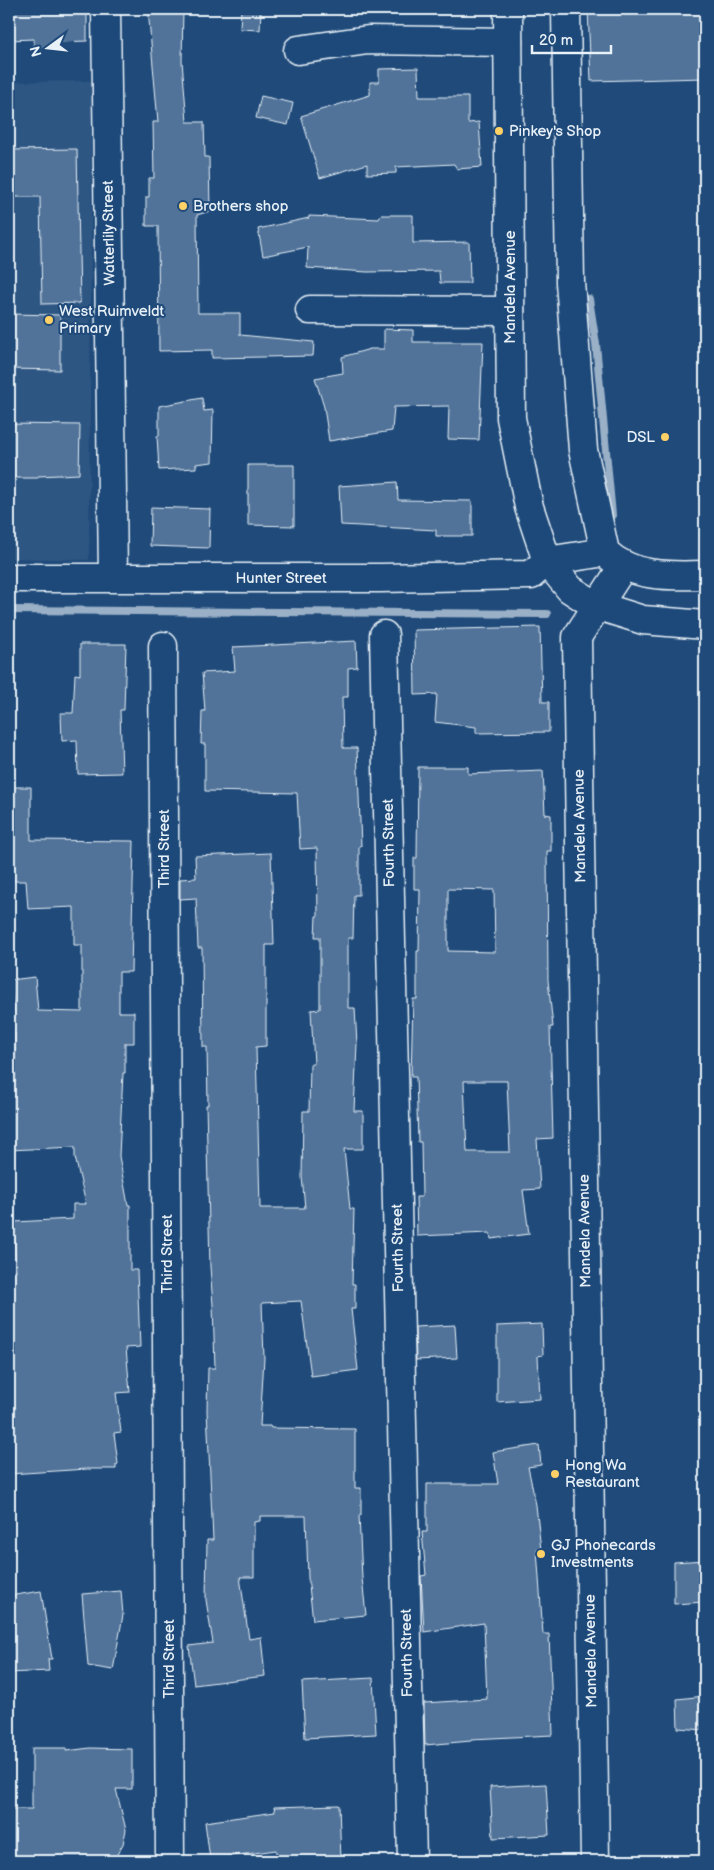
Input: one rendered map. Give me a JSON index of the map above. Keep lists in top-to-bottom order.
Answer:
{
  "streets": {
    "street": [
      "Watterlily Street",
      "Mandela Avenue",
      "Hunter Street",
      "Fourth Street",
      "Third Street"
    ]
  },
  "crossings": [
    ["Watterlily Street", "Hunter Street"],
    ["Mandela Avenue", "Hunter Street"]
  ],
  "places": [
    "Pinkey's Shop",
    "Brothers shop",
    "West Ruimveldt Primary",
    "DSL",
    "Hong Wa Restaurant",
    "GJ Phonecards Investments"
  ],
  "scale_bar": "20 m",
  "north": "left"
}
